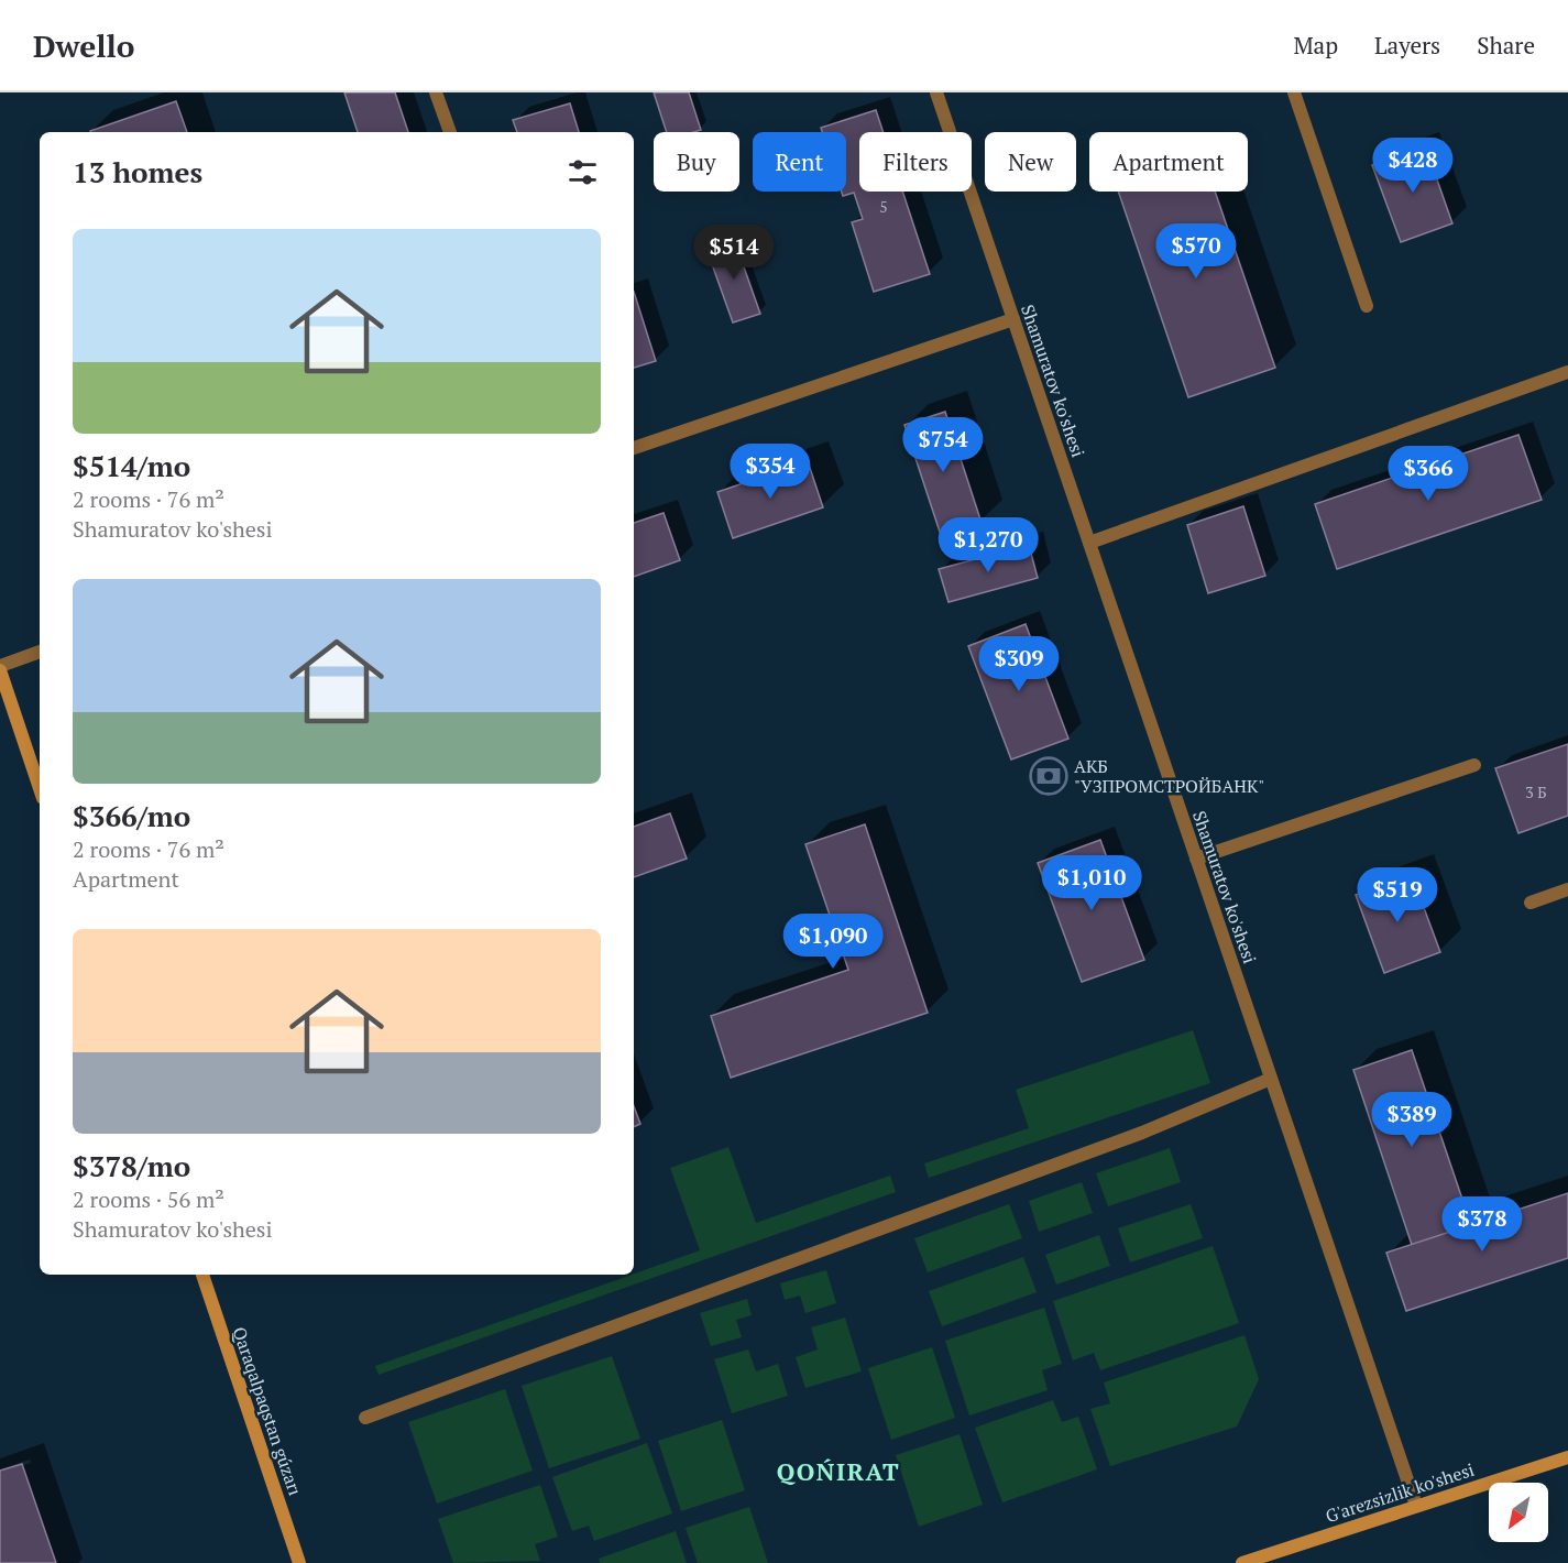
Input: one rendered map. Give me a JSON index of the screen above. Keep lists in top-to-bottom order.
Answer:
{
  "streets": {
    "street": ["Shamuratov ko'shesi", "Qaraqalpaqstan gúzarı", "G'arezsizlik ko'shesi"]
  },
  "crossings": [
    ["Shamuratov ko'shesi", "G'arezsizlik ko'shesi"]
  ],
  "districts": ["QOŃIRAT"],
  "places": {
    "bank": ["АКБ \"УЗПРОМСТРОЙБАНК\""]
  },
  "house_numbers": ["5", "3 Б"],
  "north": "bottom left",
  "page": {
    "header": "Dwello",
    "nav": ["Map", "Layers", "Share"],
    "chip": [
      "Buy",
      "Rent",
      "Filters",
      "New",
      "Apartment"
    ],
    "heading": "13 homes",
    "price": [
      "$428",
      "$570",
      "$514",
      "$754",
      "$354",
      "$366",
      "$1,270",
      "$309",
      "$1,010",
      "$519",
      "$1,090",
      "$389",
      "$378"
    ],
    "list": [
      {
        "name": "$514/mo",
        "note": "2 rooms · 76 m² · Shamuratov ko'shesi"
      },
      {
        "name": "$366/mo",
        "note": "2 rooms · 76 m² · Apartment"
      },
      {
        "name": "$378/mo",
        "note": "2 rooms · 56 m² · Shamuratov ko'shesi"
      }
    ]
  }
}
